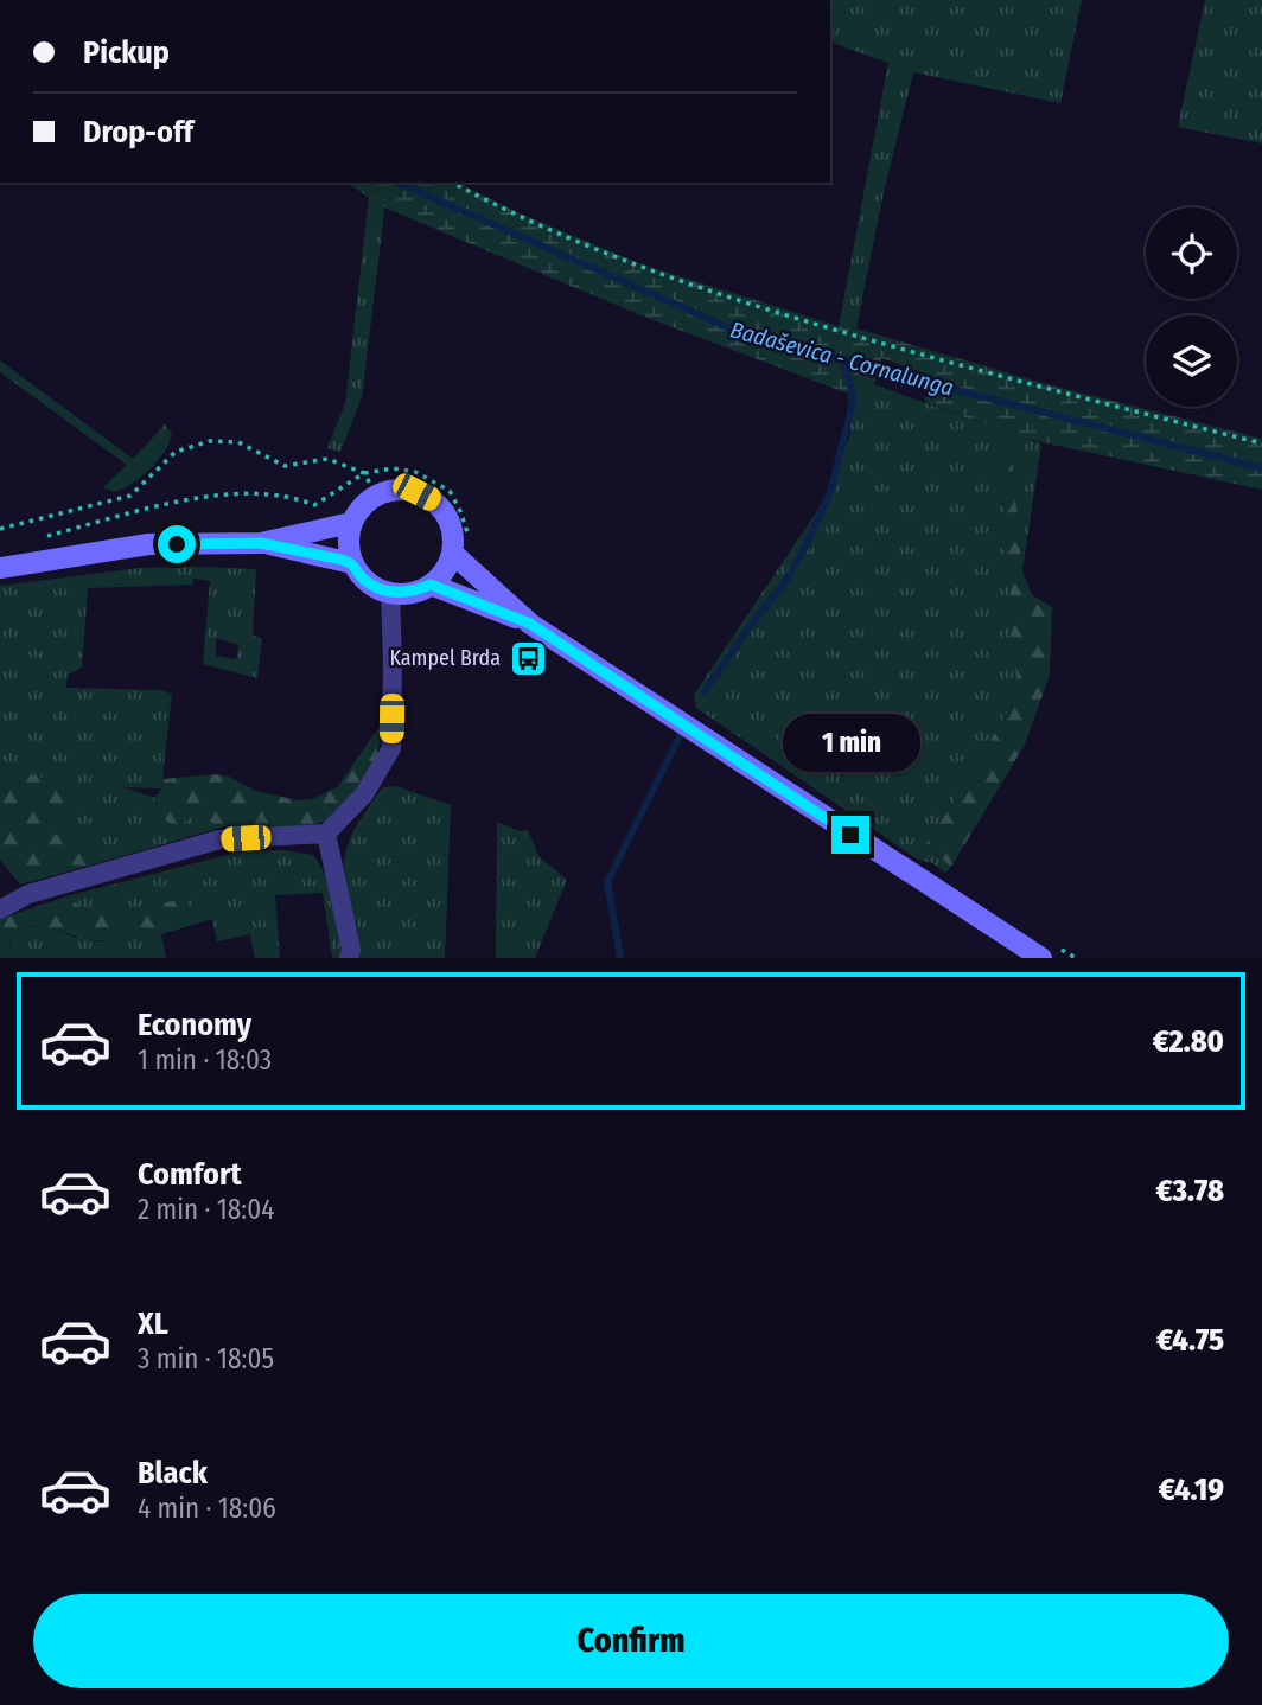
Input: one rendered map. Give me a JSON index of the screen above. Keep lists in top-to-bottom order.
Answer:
{
  "water": ["Badaševica - Cornalunga"],
  "places": {
    "bus stop": ["Kampel Brda"]
  },
  "page": {
    "banner": ["Pickup", "Drop-off"],
    "bubble": "1 min",
    "list": [
      {
        "name": "Economy",
        "note": "1 min · 18:03",
        "value": "€2.80"
      },
      {
        "name": "Comfort",
        "note": "2 min · 18:04",
        "value": "€3.78"
      },
      {
        "name": "XL",
        "note": "3 min · 18:05",
        "value": "€4.75"
      },
      {
        "name": "Black",
        "note": "4 min · 18:06",
        "value": "€4.19"
      }
    ],
    "buttons": "Confirm"
  }
}
